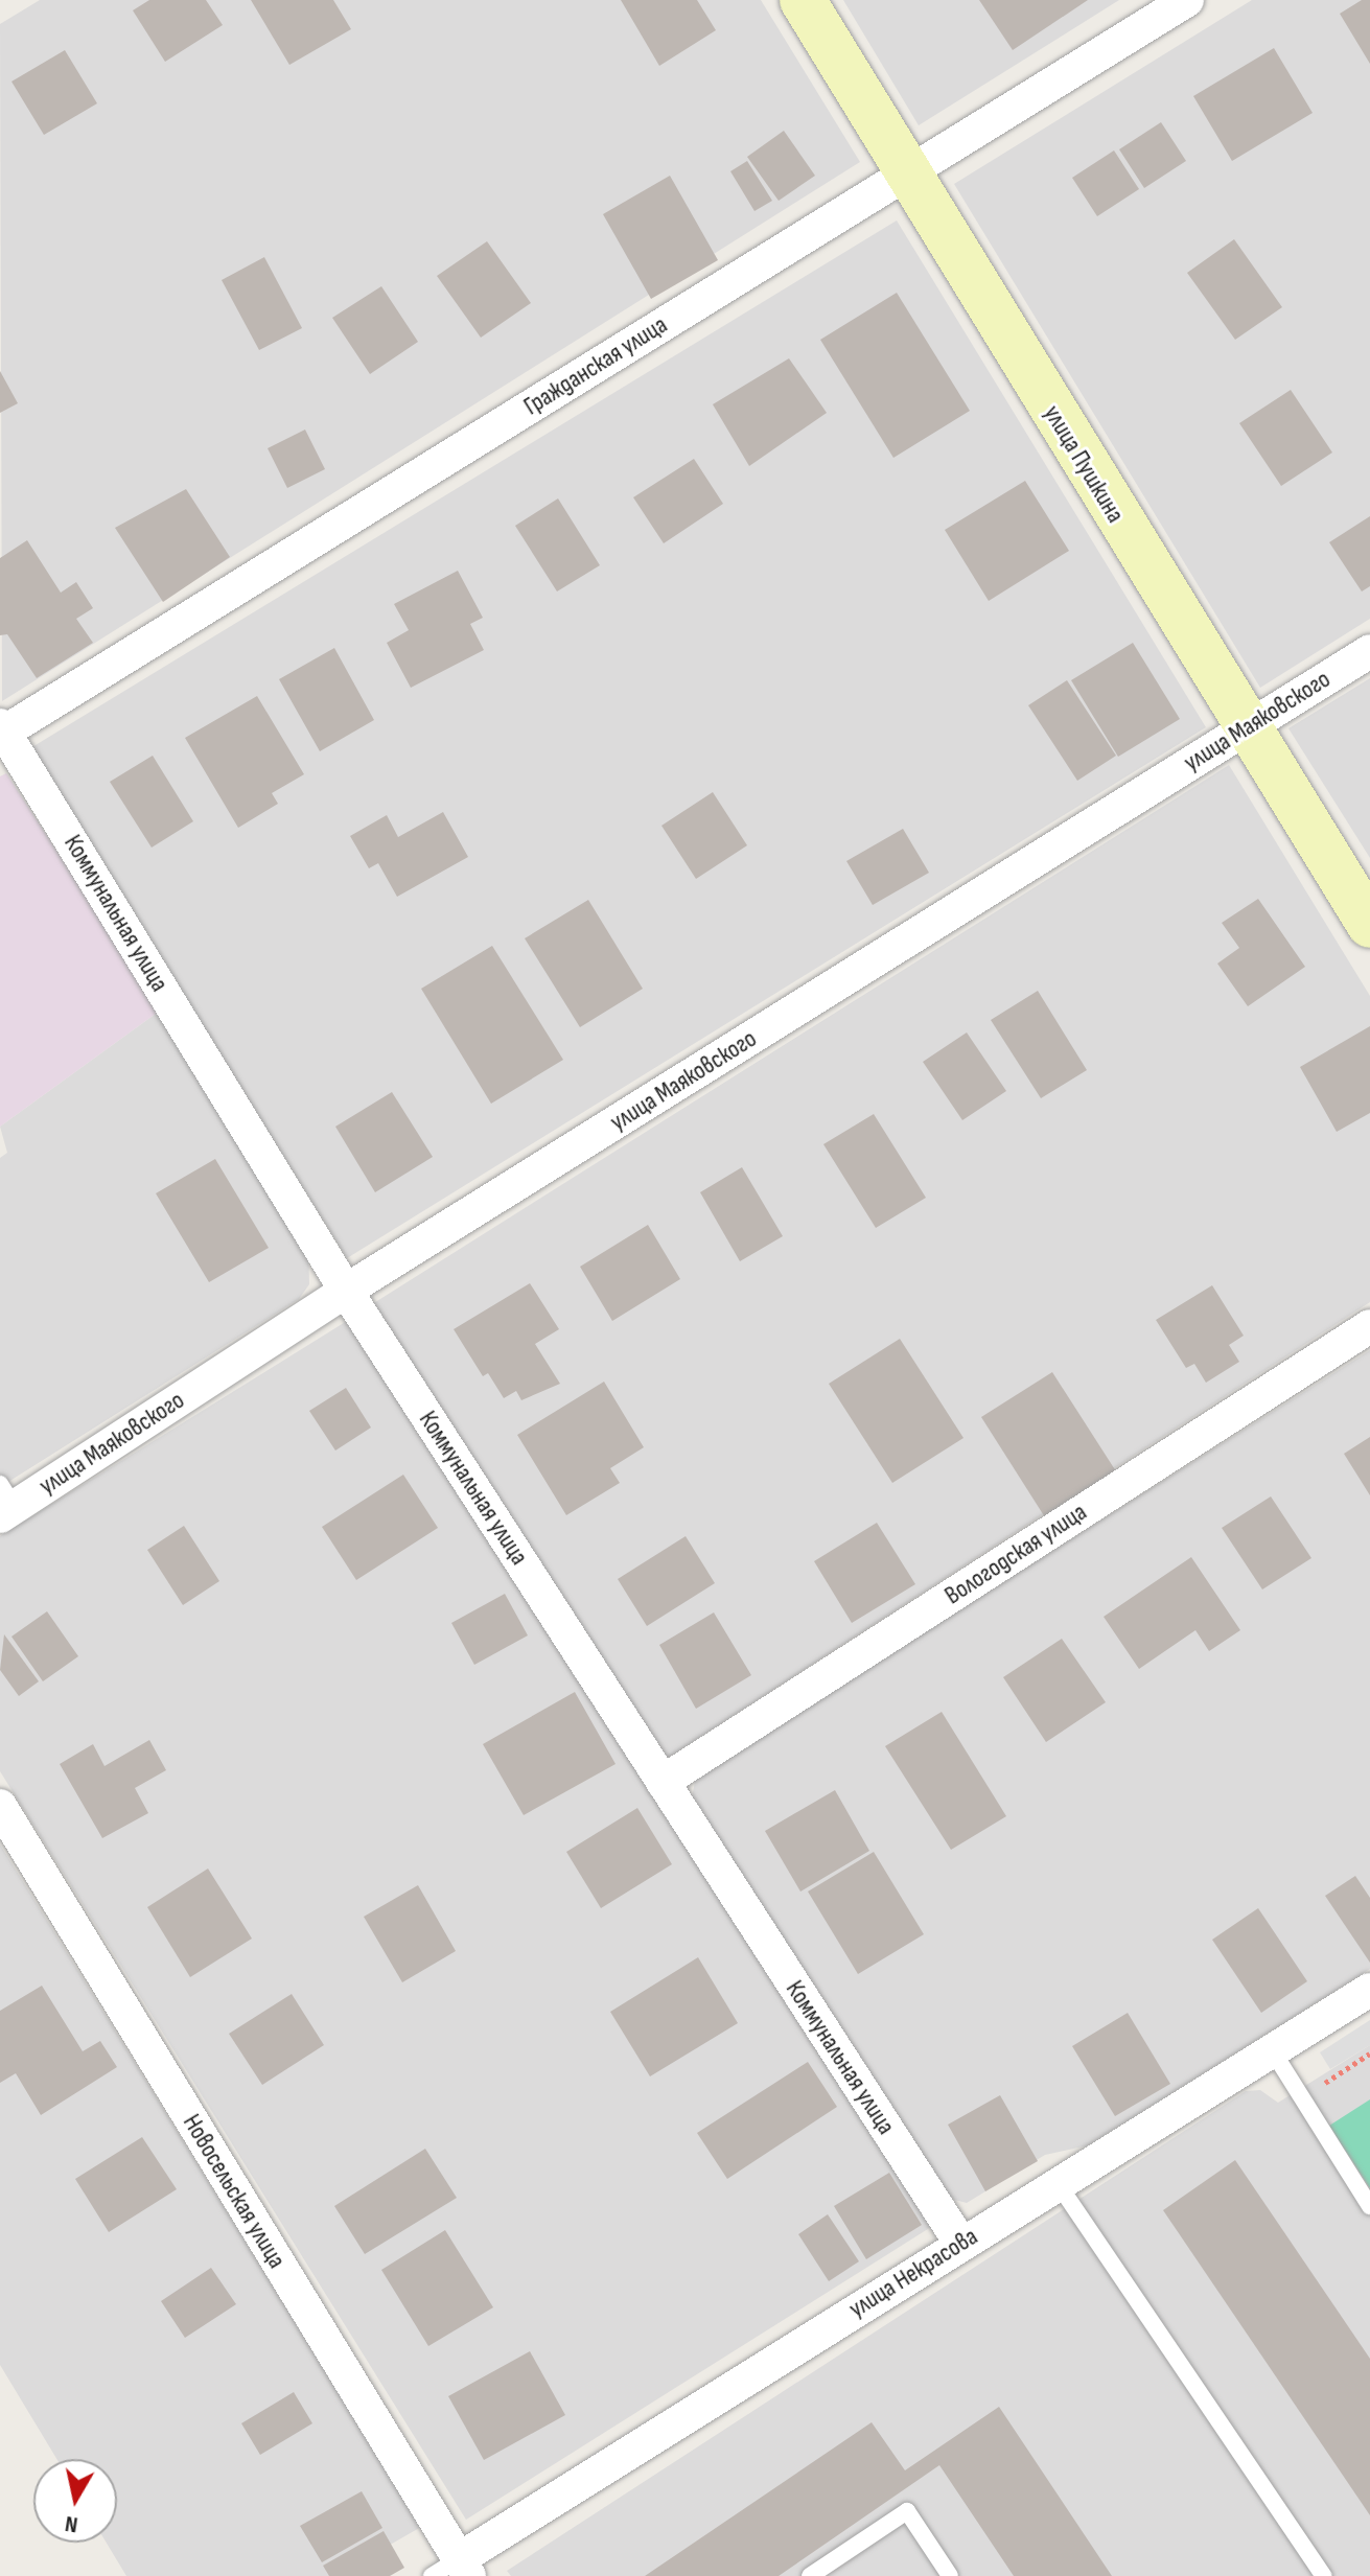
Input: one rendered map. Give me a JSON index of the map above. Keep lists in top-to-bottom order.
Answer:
{
  "streets": {
    "street": [
      "Гражданская улица",
      "улица Пушкина",
      "улица Маяковского",
      "Коммунальная улица",
      "Вологодская улица",
      "Новосельская улица",
      "улица Некрасова"
    ]
  },
  "crossings": [
    ["Гражданская улица", "улица Пушкина"],
    ["Гражданская улица", "Коммунальная улица"],
    ["улица Пушкина", "улица Маяковского"],
    ["улица Маяковского", "Коммунальная улица"],
    ["Коммунальная улица", "Вологодская улица"],
    ["Коммунальная улица", "улица Некрасова"],
    ["Новосельская улица", "улица Некрасова"]
  ],
  "north": "bottom"
}
